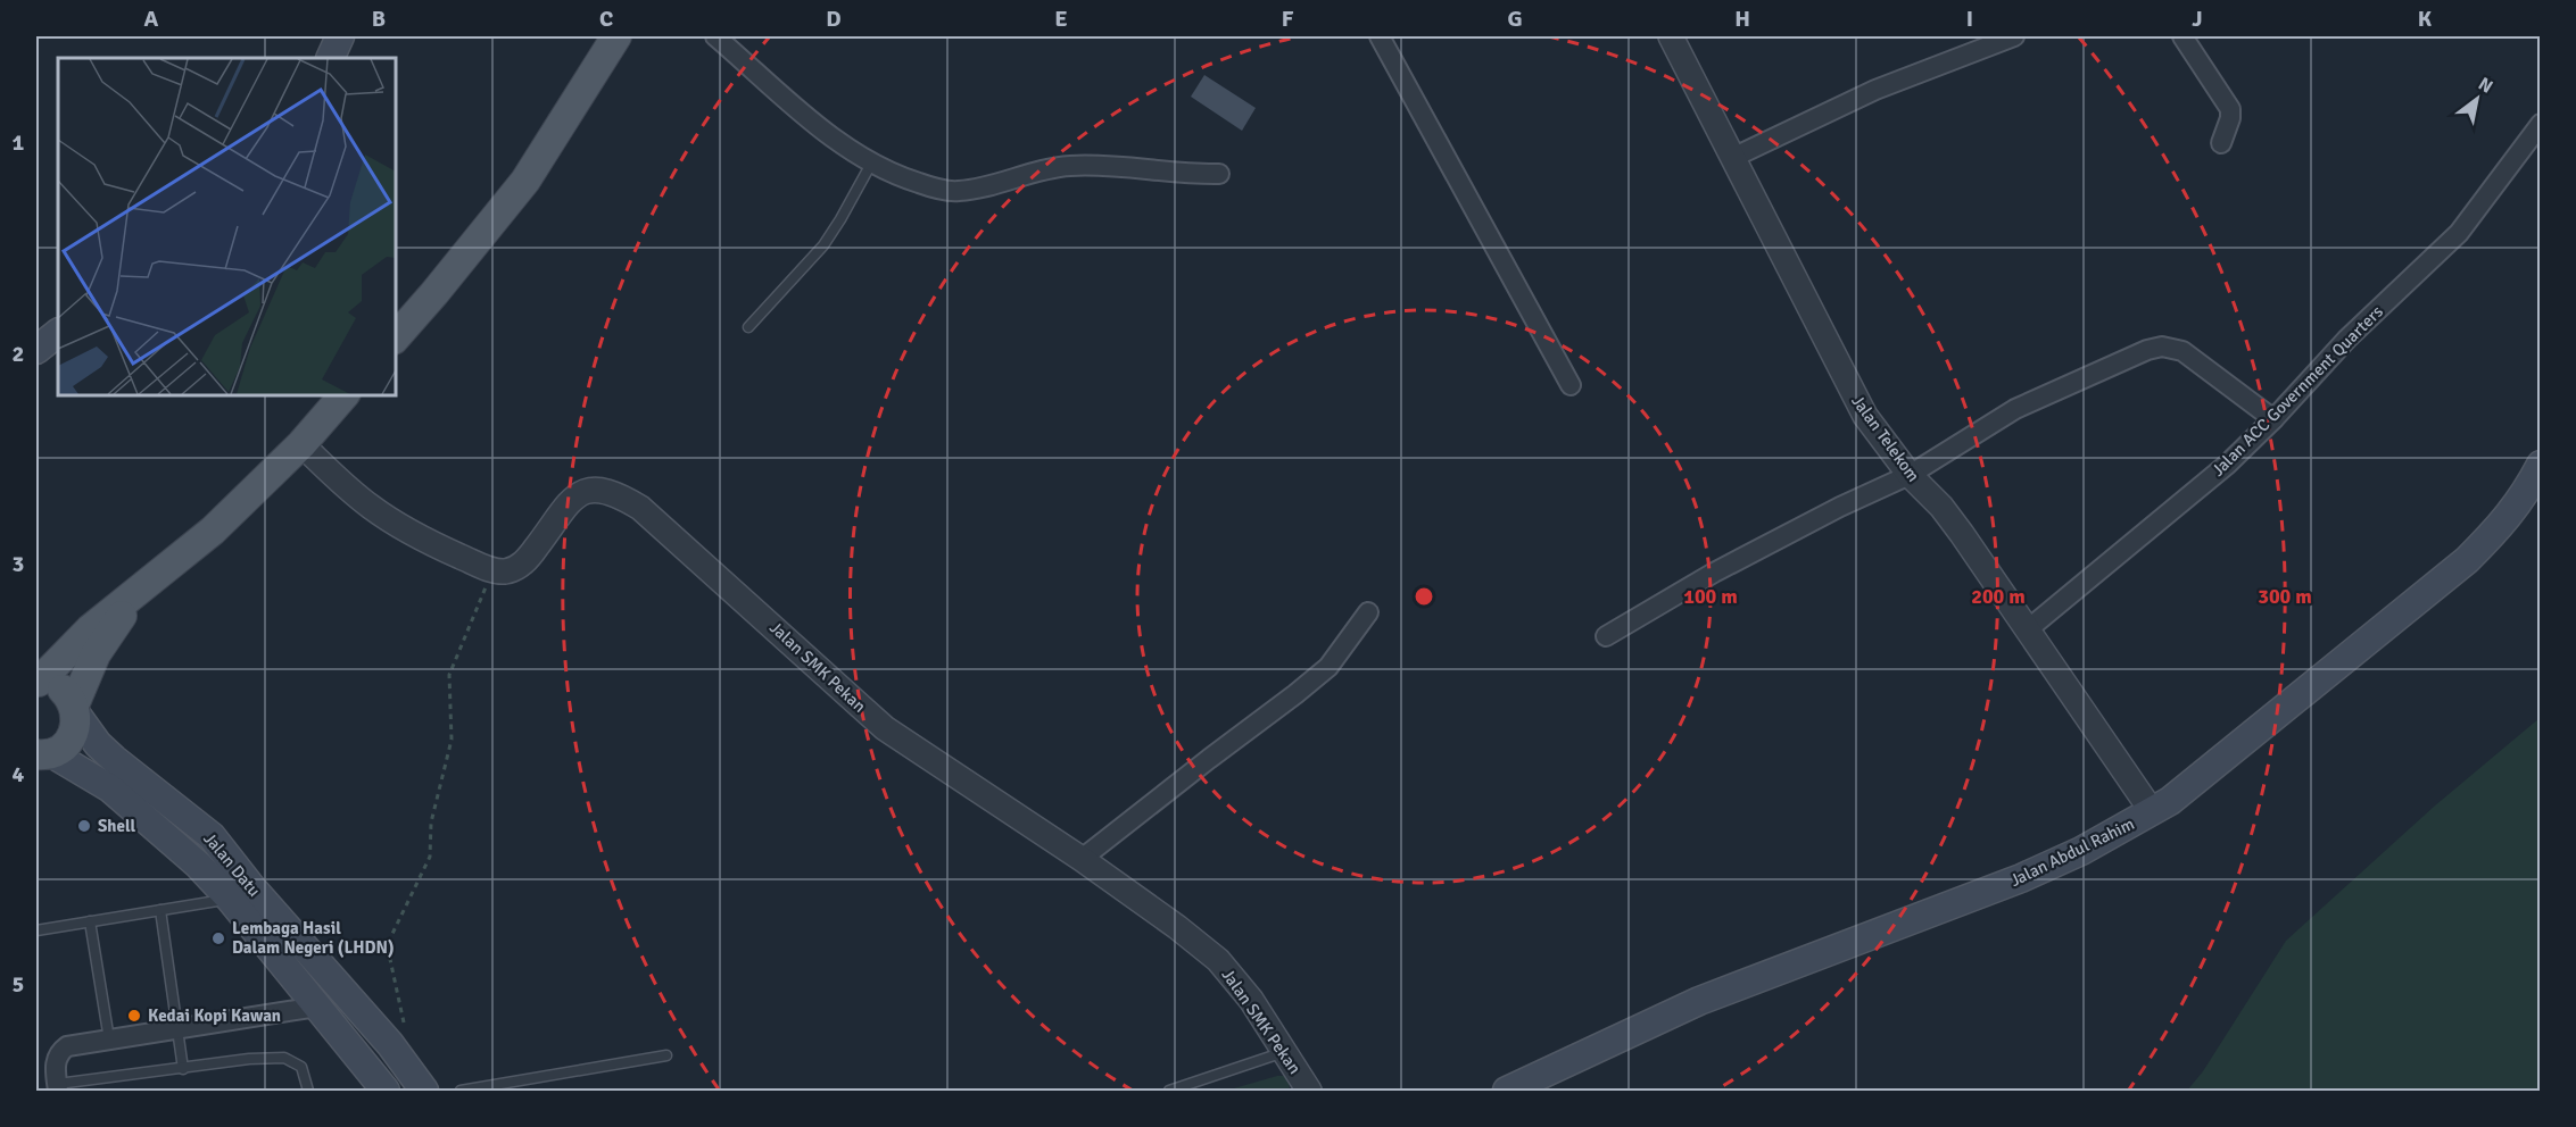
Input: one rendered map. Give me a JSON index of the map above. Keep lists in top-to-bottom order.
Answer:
{
  "streets": {
    "main road": ["Jalan Abdul Rahim", "Jalan Datu"],
    "street": ["Jalan ACC Government Quarters", "Jalan Telekom", "Jalan SMK Pekan"]
  },
  "crossings": [
    ["Jalan ACC Government Quarters", "Jalan Telekom"],
    ["Jalan Telekom", "Jalan Abdul Rahim"]
  ],
  "places": ["Shell", "Lembaga Hasil Dalam Negeri (LHDN)", "Kedai Kopi Kawan"],
  "north": "top right",
  "grid": {
    "columns": [
      "A",
      "B",
      "C",
      "D",
      "E",
      "F",
      "G",
      "H",
      "I",
      "J",
      "K"
    ],
    "rows": [
      "1",
      "2",
      "3",
      "4",
      "5"
    ]
  },
  "rings": ["100 m", "200 m", "300 m"]
}
